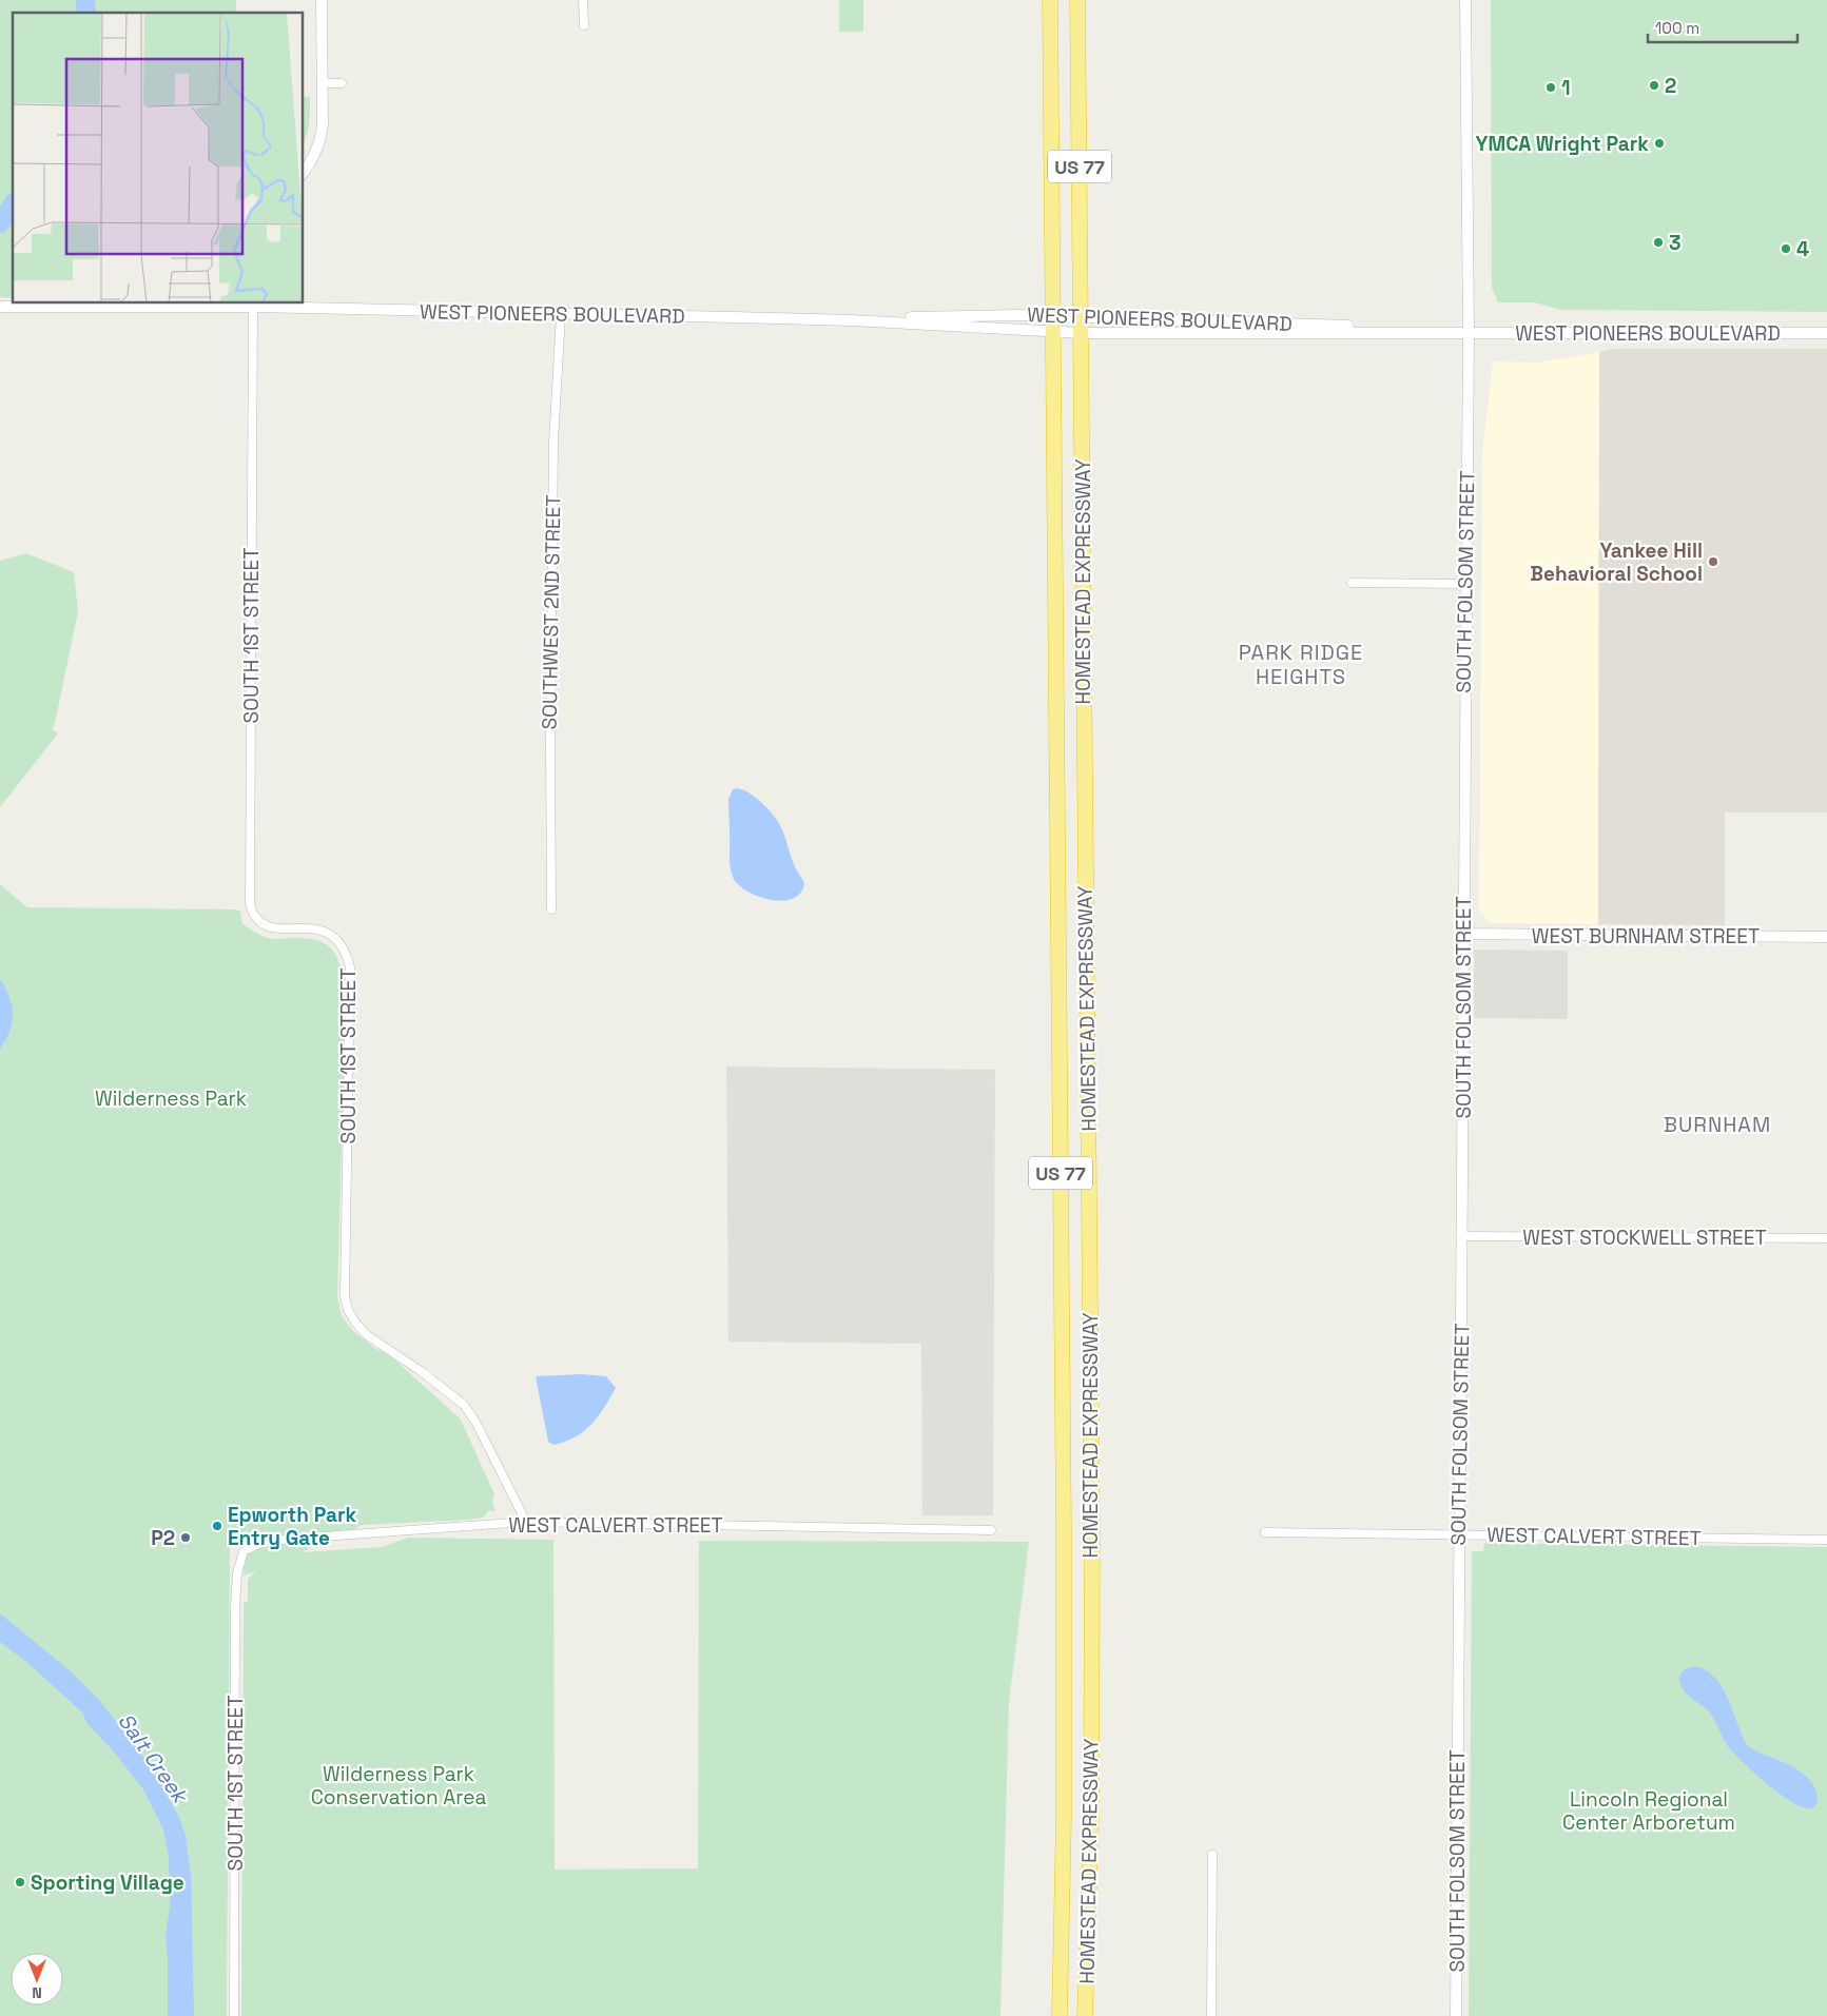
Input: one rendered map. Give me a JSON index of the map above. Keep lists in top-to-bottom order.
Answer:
{
  "streets": {
    "highway": ["US 77", "HOMESTEAD EXPRESSWAY"],
    "main road": ["WEST PIONEERS BOULEVARD", "SOUTH FOLSOM STREET", "WEST BURNHAM STREET"],
    "street": [
      "SOUTHWEST 2ND STREET",
      "SOUTH 1ST STREET",
      "WEST STOCKWELL STREET",
      "WEST CALVERT STREET"
    ]
  },
  "crossings": [
    ["WEST PIONEERS BOULEVARD", "HOMESTEAD EXPRESSWAY"],
    ["WEST PIONEERS BOULEVARD", "SOUTH FOLSOM STREET"],
    ["WEST PIONEERS BOULEVARD", "SOUTHWEST 2ND STREET"],
    ["WEST PIONEERS BOULEVARD", "SOUTH 1ST STREET"],
    ["SOUTH FOLSOM STREET", "WEST BURNHAM STREET"],
    ["SOUTH FOLSOM STREET", "WEST STOCKWELL STREET"],
    ["SOUTH FOLSOM STREET", "WEST CALVERT STREET"],
    ["SOUTH 1ST STREET", "WEST CALVERT STREET"]
  ],
  "districts": ["PARK RIDGE HEIGHTS", "BURNHAM"],
  "water": ["Salt Creek"],
  "parks": ["Wilderness Park", "Wilderness Park Conservation Area", "Lincoln Regional Center Arboretum"],
  "places": [
    "2",
    "1",
    "YMCA Wright Park",
    "3",
    "4",
    "Yankee Hill Behavioral School",
    "Epworth Park Entry Gate",
    "P2",
    "Sporting Village"
  ],
  "scale_bar": "100 m",
  "north": "bottom"
}
